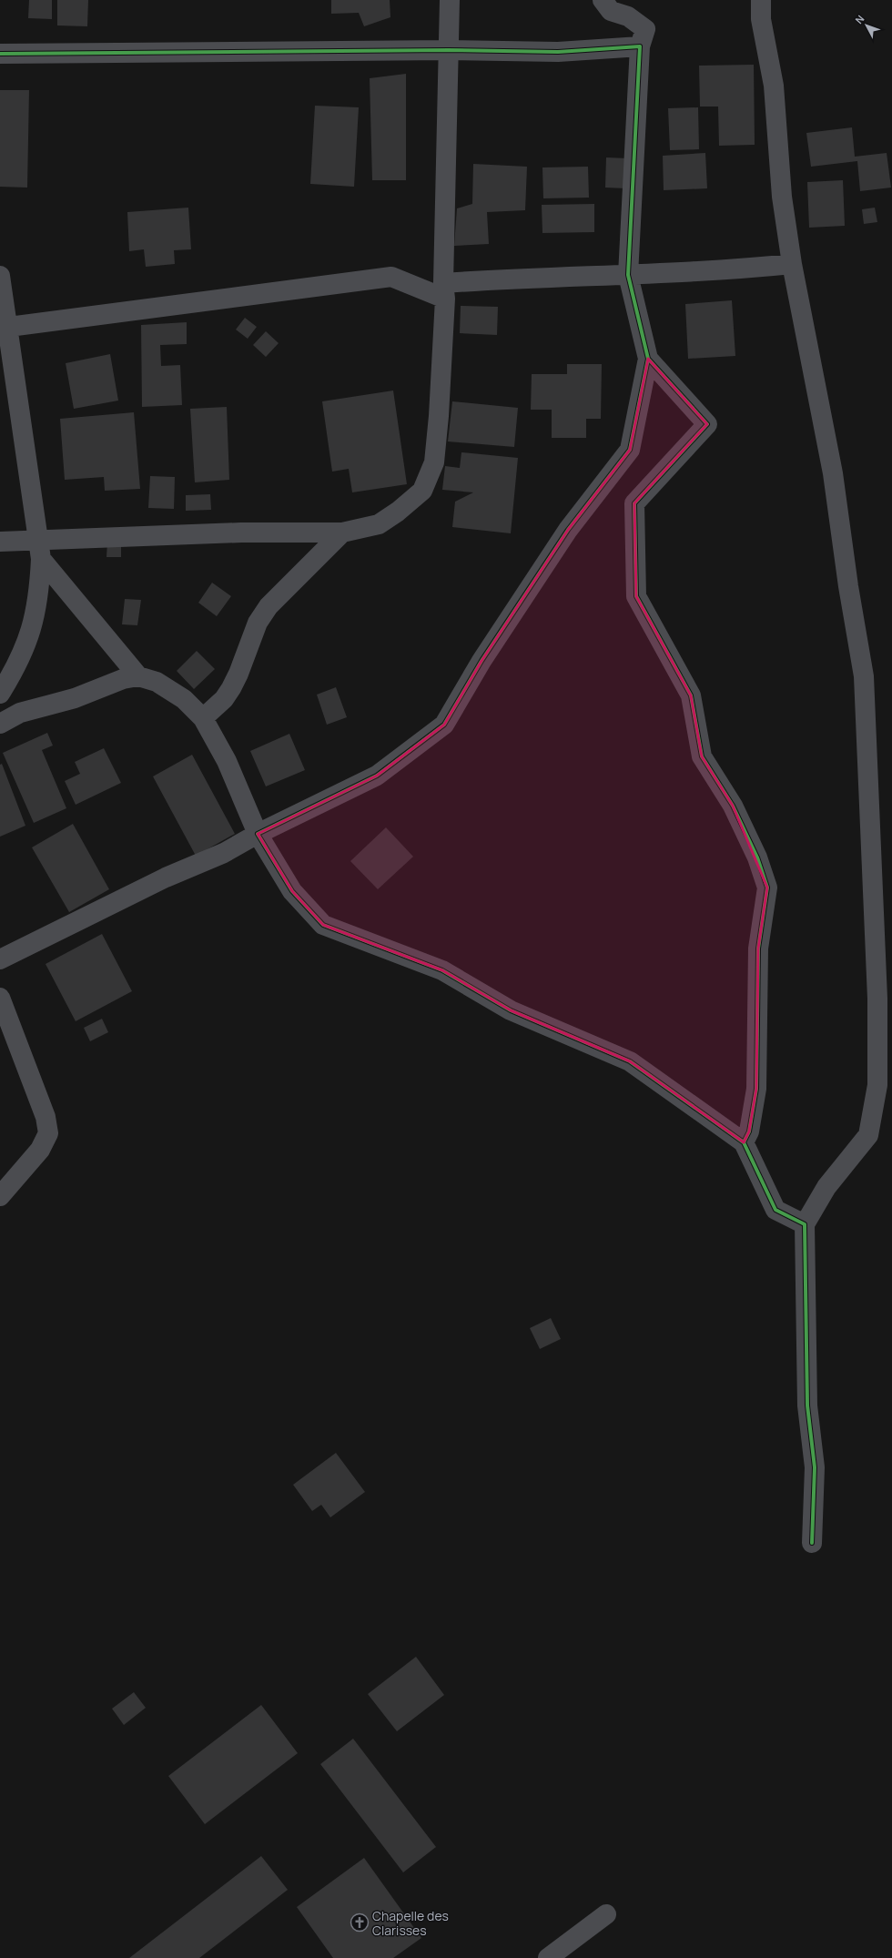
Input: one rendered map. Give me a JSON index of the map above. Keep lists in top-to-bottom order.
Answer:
{
  "places": {
    "church": ["Chapelle des Clarisses"]
  },
  "north": "top left"
}
